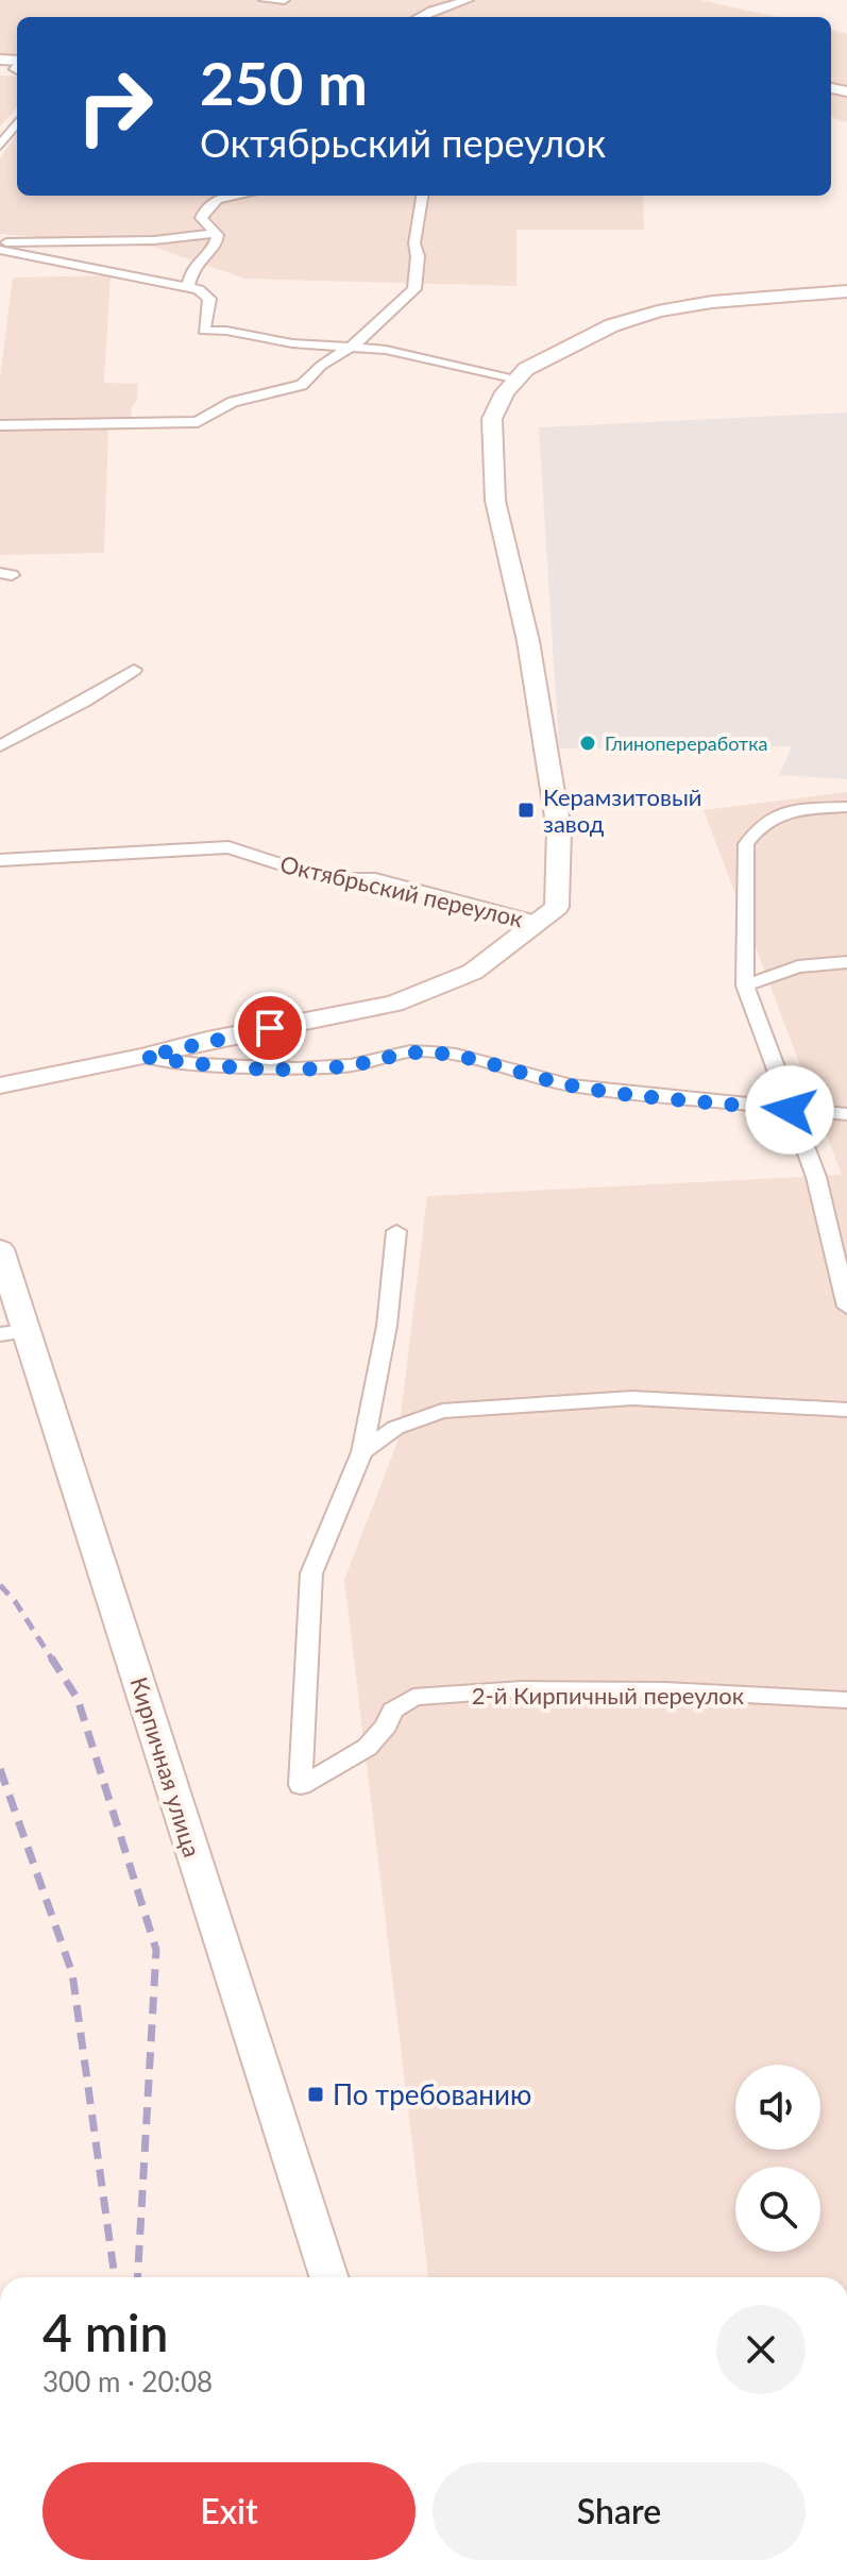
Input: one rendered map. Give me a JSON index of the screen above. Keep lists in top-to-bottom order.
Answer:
{
  "streets": {
    "street": ["Октябрьский переулок", "2-й Кирпичный переулок", "Кирпичная улица"]
  },
  "places": {
    "other": ["Глинопереработка"],
    "transit": ["Керамзитовый завод", "По требованию"]
  },
  "page": {
    "turn": ["250 m", "Октябрьский переулок"],
    "heading": ["4 min", "300 m · 20:08"],
    "buttons": ["Exit", "Share"]
  }
}
